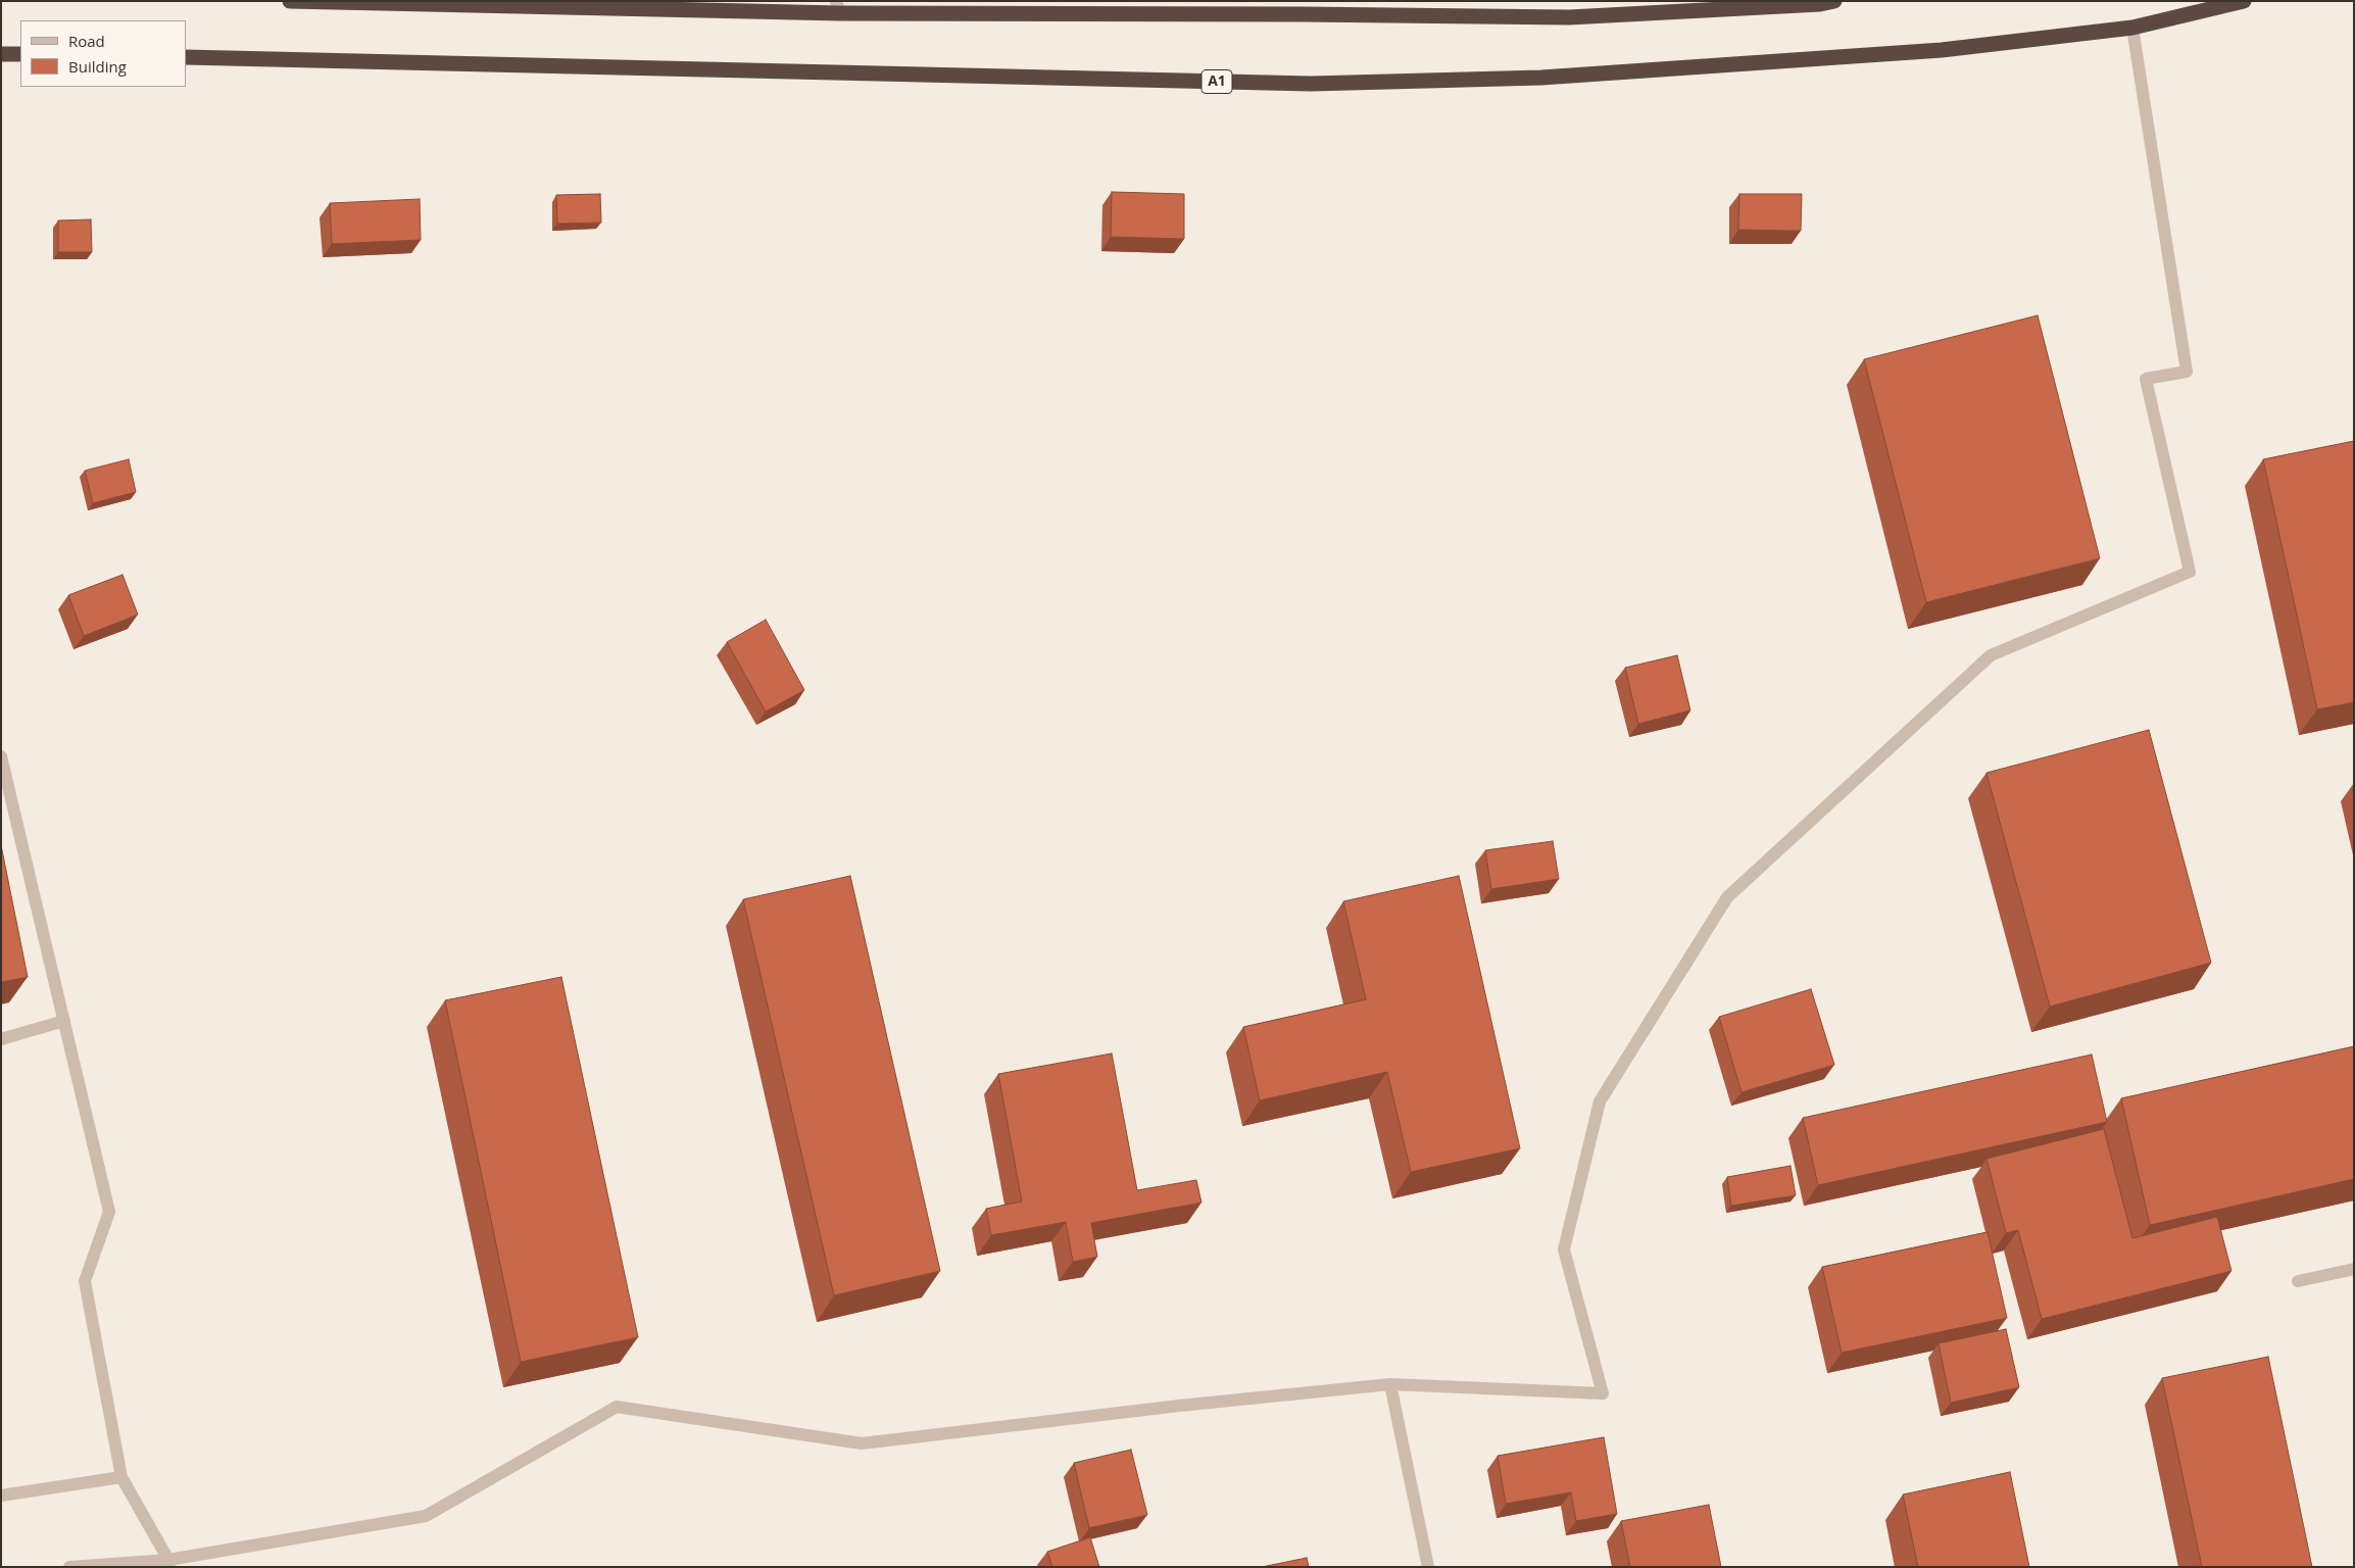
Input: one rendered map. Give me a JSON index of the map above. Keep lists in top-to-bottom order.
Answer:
{
  "streets": {
    "highway": ["A1"]
  },
  "legend": ["Road", "Building"]
}
